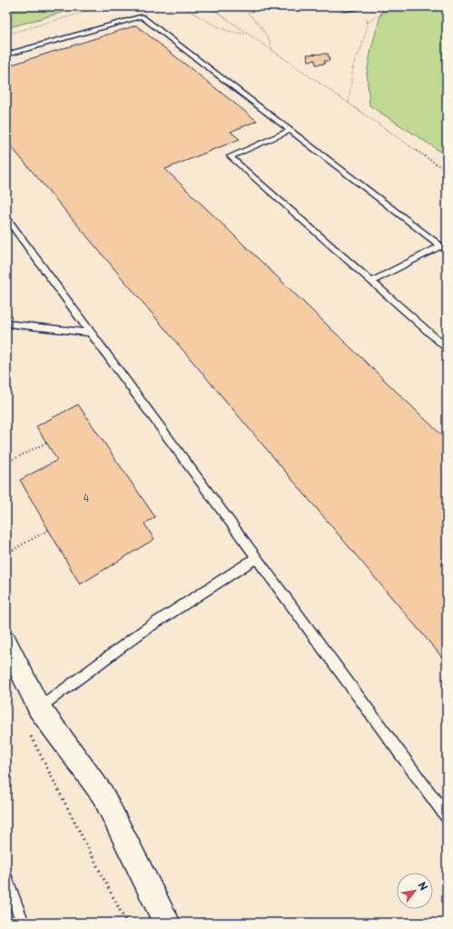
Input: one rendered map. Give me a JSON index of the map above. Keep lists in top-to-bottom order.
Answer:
{
  "house_numbers": ["4"],
  "north": "top right"
}
